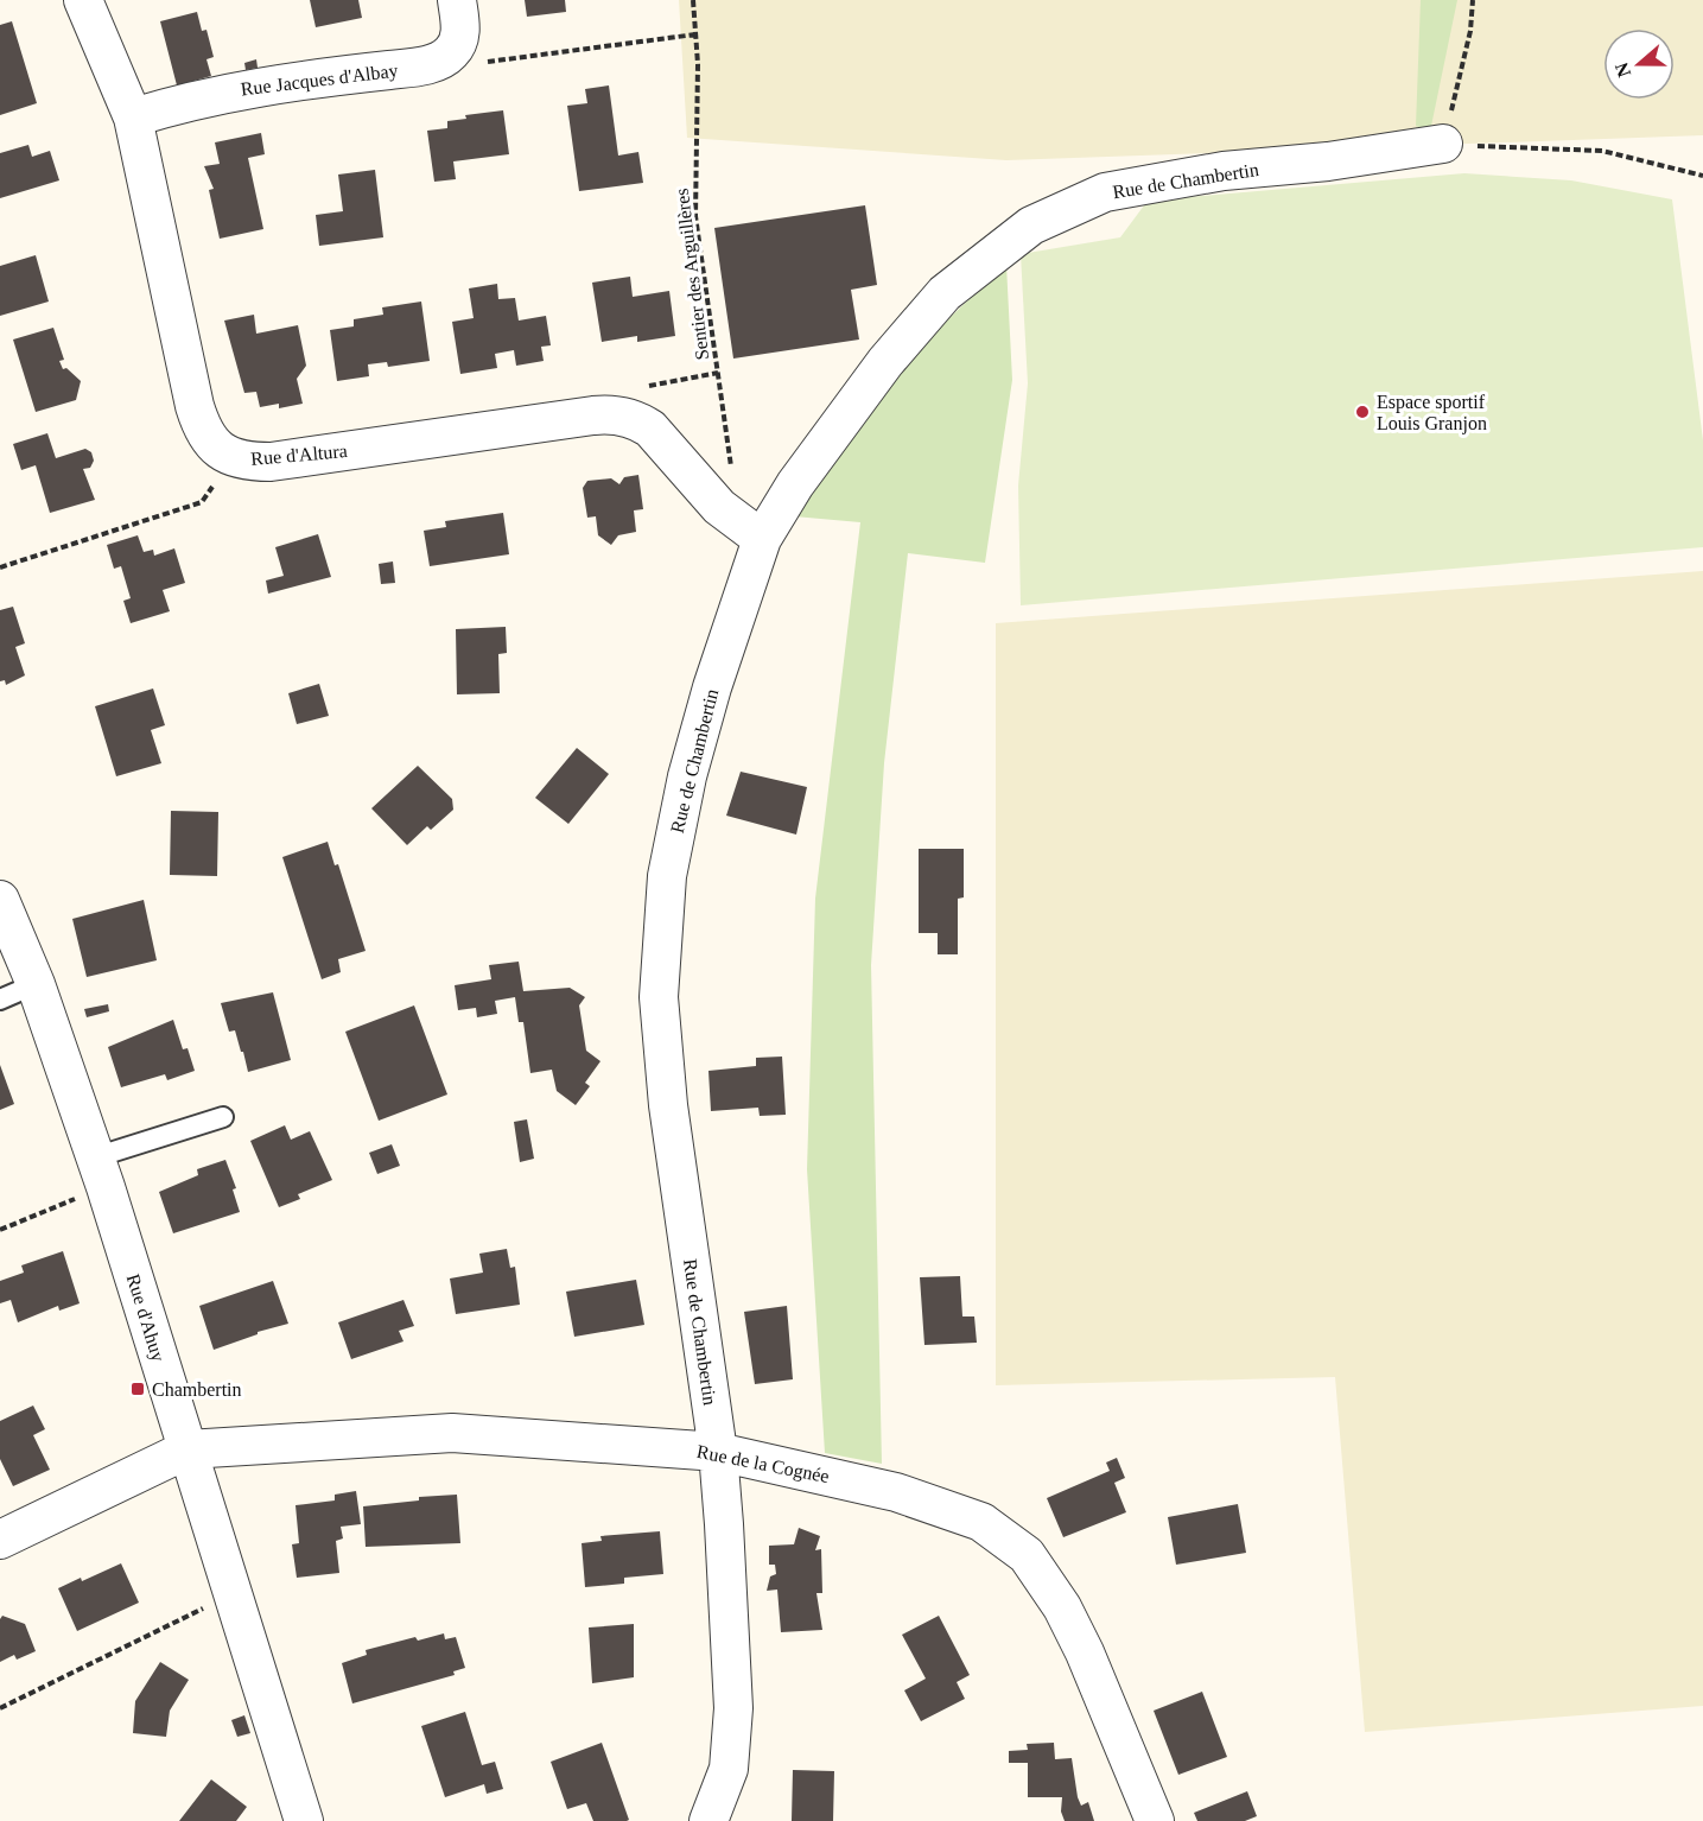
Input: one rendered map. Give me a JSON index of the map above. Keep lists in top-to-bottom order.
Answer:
{
  "streets": {
    "street": [
      "Rue Jacques d'Albay",
      "Rue de Chambertin",
      "Rue d'Altura",
      "Rue d'Ahuy",
      "Rue de la Cognée"
    ],
    "path": ["Sentier des Arguillères"]
  },
  "crossings": [
    ["Rue Jacques d'Albay", "Rue d'Altura"],
    ["Rue de Chambertin", "Rue d'Altura"],
    ["Rue de Chambertin", "Rue de la Cognée"],
    ["Rue d'Ahuy", "Rue de la Cognée"]
  ],
  "places": {
    "other": ["Espace sportif Louis Granjon"],
    "transit": ["Chambertin"]
  },
  "north": "left"
}
